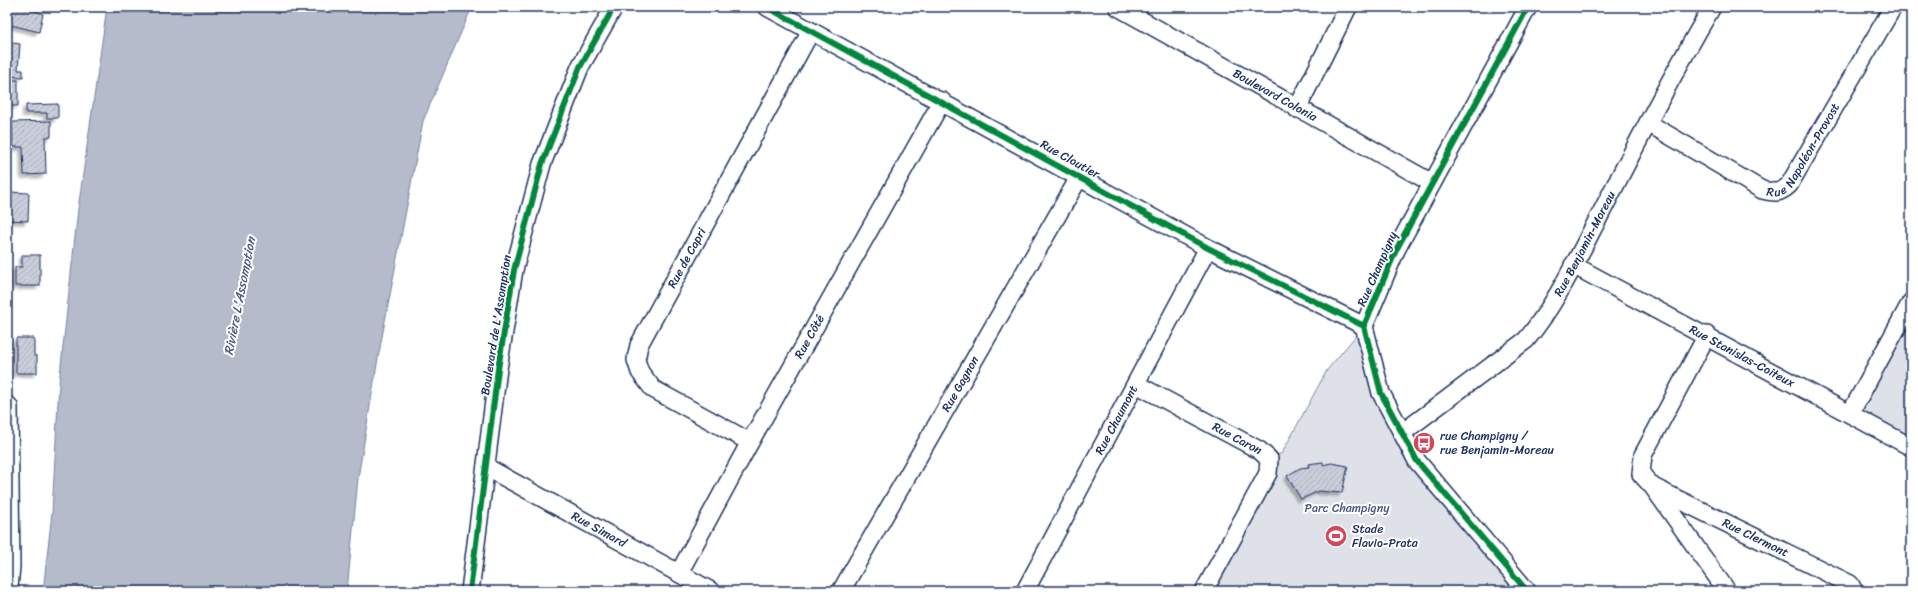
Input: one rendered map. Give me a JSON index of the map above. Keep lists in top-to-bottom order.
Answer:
{
  "streets": {
    "street": [
      "Boulevard Colonia",
      "Rue Napoléon-Provost",
      "Rue Cloutier",
      "Rue Benjamin-Moreau",
      "Rue de Capri",
      "Rue Champigny",
      "Boulevard de L'Assomption",
      "Rue Côté",
      "Rue Stanislas-Coiteux",
      "Rue Gagnon",
      "Rue Chaumont",
      "Rue Caron",
      "Rue Simard",
      "Rue Clermont"
    ]
  },
  "crossings": [
    ["Boulevard Colonia", "Rue Champigny"],
    ["Rue Napoléon-Provost", "Rue Benjamin-Moreau"],
    ["Rue Cloutier", "Rue de Capri"],
    ["Rue Cloutier", "Rue Champigny"],
    ["Rue Cloutier", "Rue Côté"],
    ["Rue Cloutier", "Rue Gagnon"],
    ["Rue Cloutier", "Rue Chaumont"],
    ["Rue Benjamin-Moreau", "Rue Champigny"],
    ["Rue Benjamin-Moreau", "Rue Stanislas-Coiteux"],
    ["Rue de Capri", "Rue Côté"],
    ["Boulevard de L'Assomption", "Rue Simard"],
    ["Rue Côté", "Rue Simard"],
    ["Rue Stanislas-Coiteux", "Rue Clermont"],
    ["Rue Chaumont", "Rue Caron"]
  ],
  "water": ["Rivière L'Assomption"],
  "parks": ["Parc Champigny"],
  "places": {
    "bus stop": ["rue Champigny / rue Benjamin-Moreau"],
    "sports": ["Stade Flavio-Prata"]
  }
}
